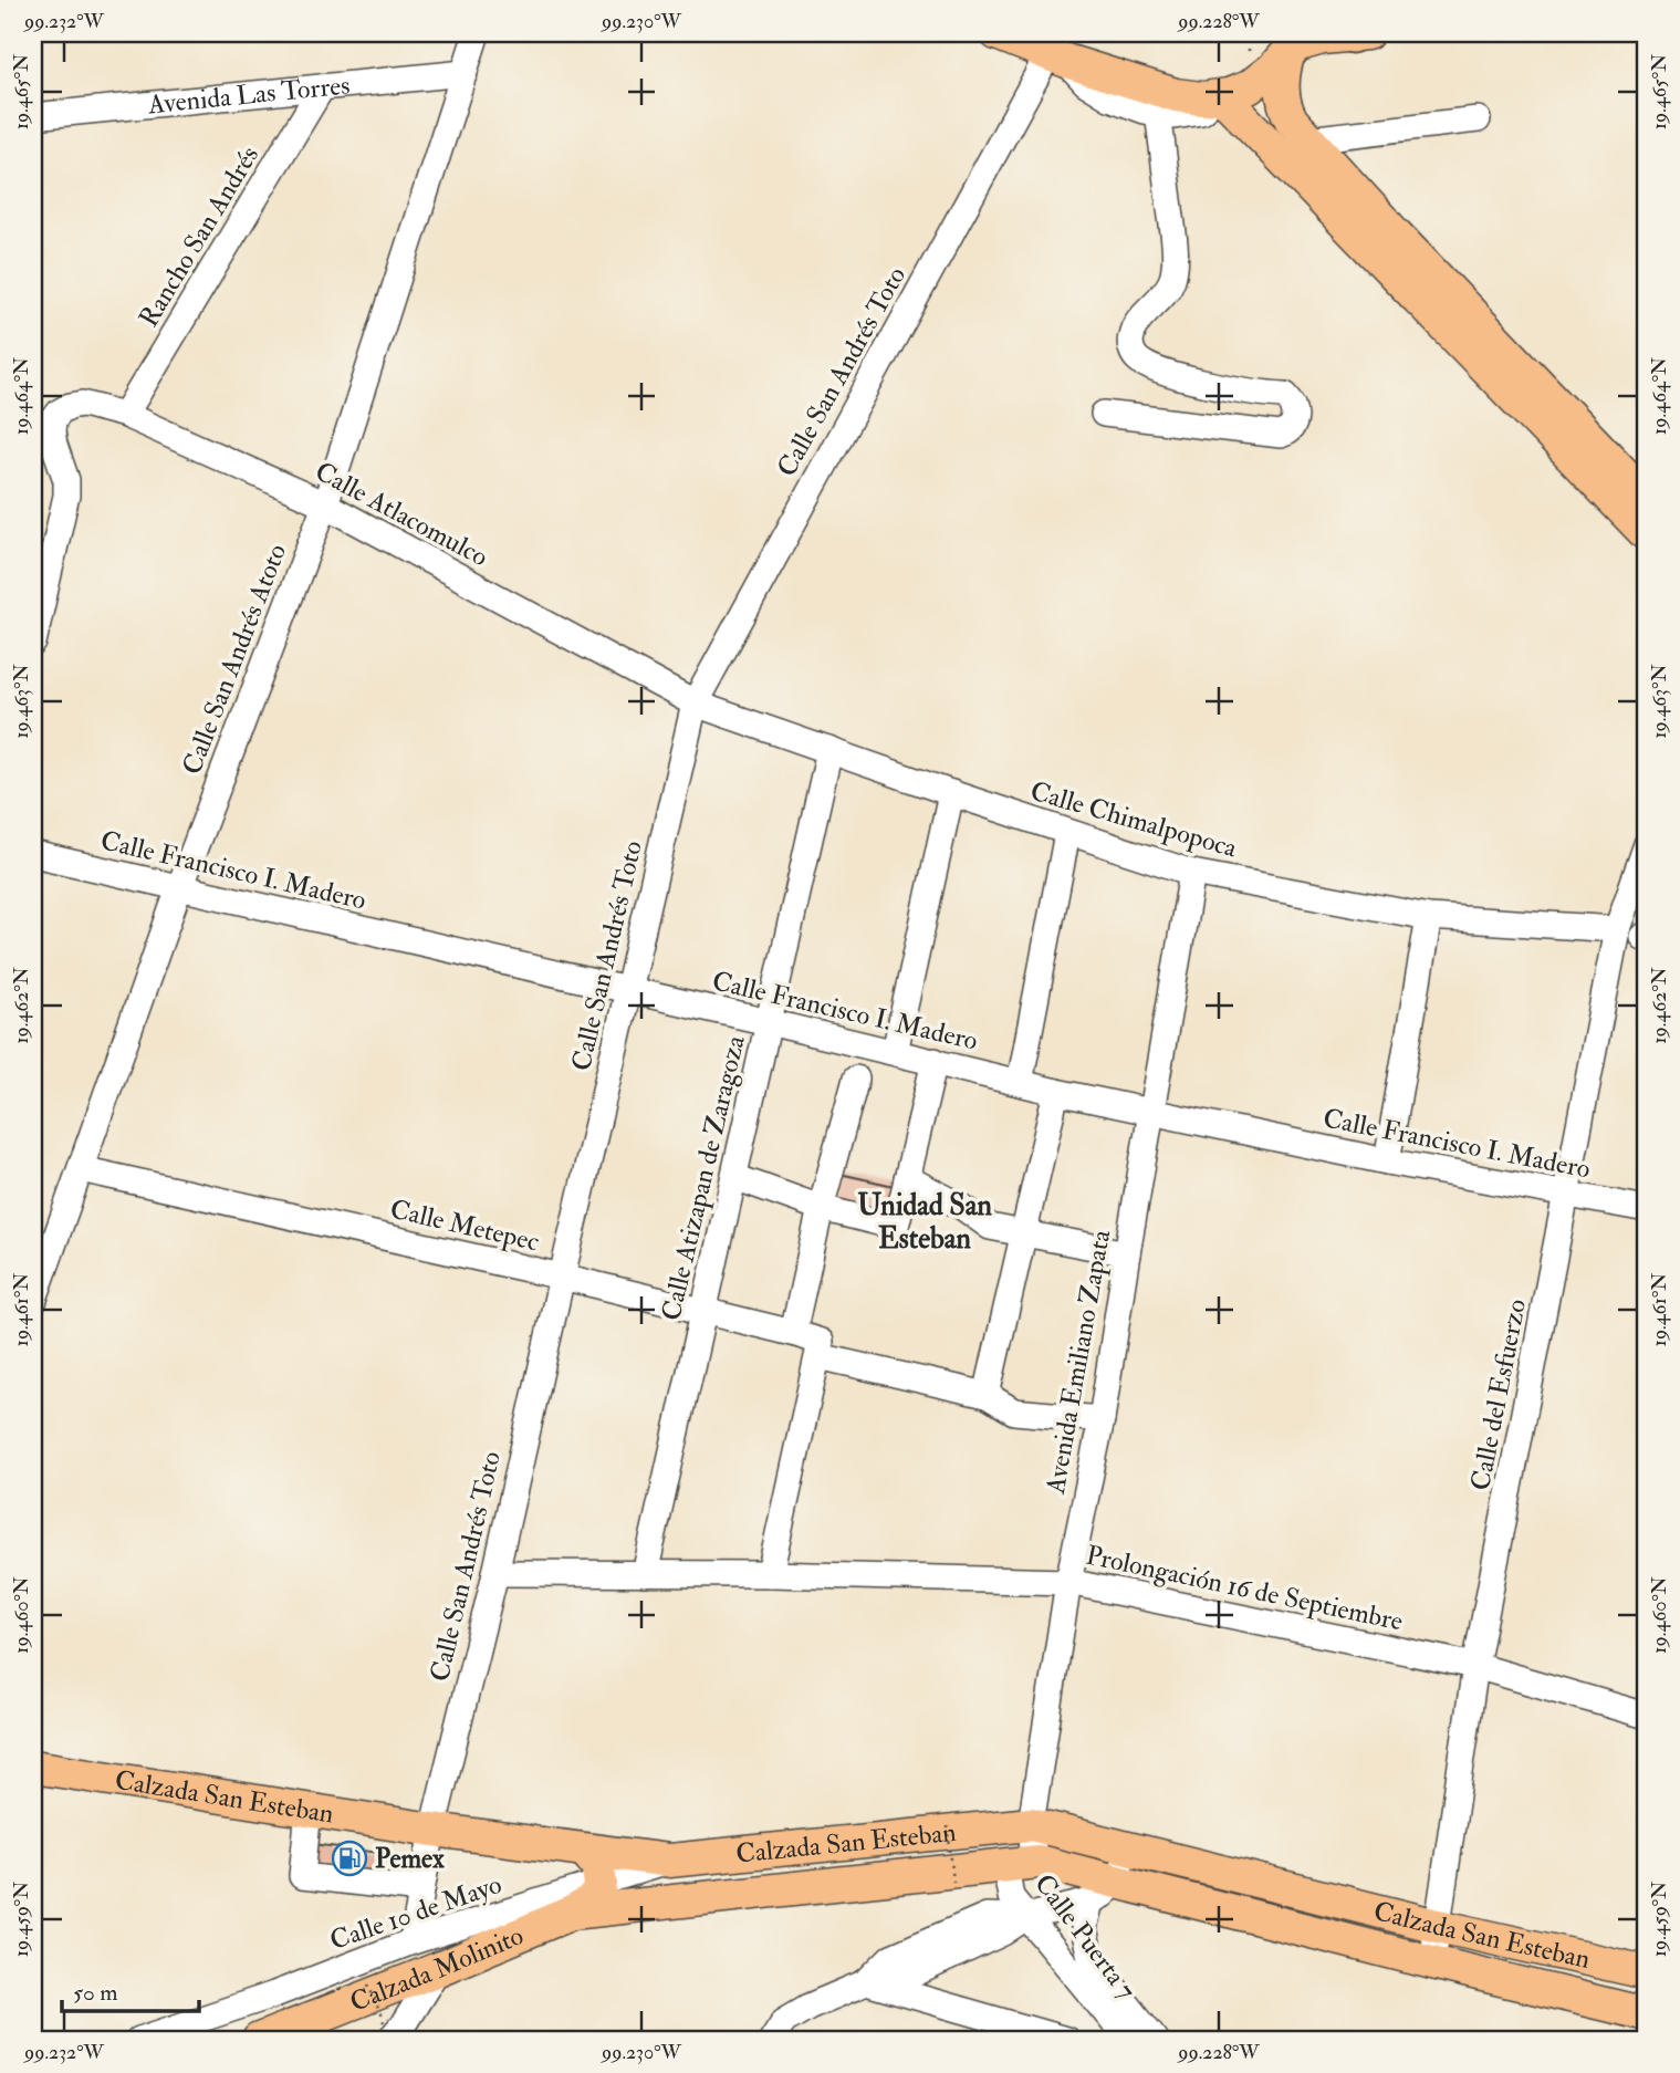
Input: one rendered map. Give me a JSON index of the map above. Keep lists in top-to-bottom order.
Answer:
{
  "streets": {
    "main road": ["Calzada San Esteban", "Calzada Molinito"],
    "street": [
      "Avenida Las Torres",
      "Rancho San Andrés",
      "Calle San Andrés Toto",
      "Calle Atlacomulco",
      "Calle San Andrés Atoto",
      "Calle Chimalpopoca",
      "Calle Francisco I. Madero",
      "Calle Atizapan de Zaragoza",
      "Calle Metepec",
      "Avenida Emiliano Zapata",
      "Calle del Esfuerzo",
      "Prolongación 16 de Septiembre",
      "Calle 10 de Mayo",
      "Calle Puerta 7"
    ]
  },
  "crossings": [
    ["Avenida Las Torres", "Rancho San Andrés"],
    ["Avenida Las Torres", "Calle San Andrés Atoto"],
    ["Rancho San Andrés", "Calle Atlacomulco"],
    ["Calle San Andrés Toto", "Calle Atlacomulco"],
    ["Calle San Andrés Toto", "Calle Chimalpopoca"],
    ["Calle San Andrés Toto", "Calle Francisco I. Madero"],
    ["Calle San Andrés Toto", "Calle Metepec"],
    ["Calle San Andrés Toto", "Prolongación 16 de Septiembre"],
    ["Calle San Andrés Toto", "Calzada San Esteban"],
    ["Calle San Andrés Toto", "Calle 10 de Mayo"],
    ["Calle Atlacomulco", "Calle San Andrés Atoto"],
    ["Calle Atlacomulco", "Calle Chimalpopoca"],
    ["Calle San Andrés Atoto", "Calle Francisco I. Madero"],
    ["Calle San Andrés Atoto", "Calle Metepec"],
    ["Calle Chimalpopoca", "Calle Atizapan de Zaragoza"],
    ["Calle Chimalpopoca", "Avenida Emiliano Zapata"],
    ["Calle Chimalpopoca", "Calle del Esfuerzo"],
    ["Calle Francisco I. Madero", "Calle Atizapan de Zaragoza"],
    ["Calle Francisco I. Madero", "Avenida Emiliano Zapata"],
    ["Calle Francisco I. Madero", "Calle del Esfuerzo"],
    ["Calle Atizapan de Zaragoza", "Calle Metepec"],
    ["Calle Atizapan de Zaragoza", "Prolongación 16 de Septiembre"],
    ["Avenida Emiliano Zapata", "Prolongación 16 de Septiembre"],
    ["Avenida Emiliano Zapata", "Calzada San Esteban"],
    ["Avenida Emiliano Zapata", "Calle Puerta 7"],
    ["Calle del Esfuerzo", "Prolongación 16 de Septiembre"],
    ["Calle del Esfuerzo", "Calzada San Esteban"],
    ["Calzada San Esteban", "Calle 10 de Mayo"],
    ["Calzada San Esteban", "Calle Puerta 7"],
    ["Calzada San Esteban", "Calzada Molinito"]
  ],
  "districts": ["Unidad San Esteban"],
  "places": {
    "fuel station": ["Pemex"]
  },
  "scale_bar": "50 m",
  "coordinates": [
    "99.232°W",
    "99.230°W",
    "99.228°W",
    "19.465°N",
    "19.464°N",
    "19.463°N",
    "19.462°N",
    "19.461°N",
    "19.460°N",
    "19.459°N"
  ]
}
